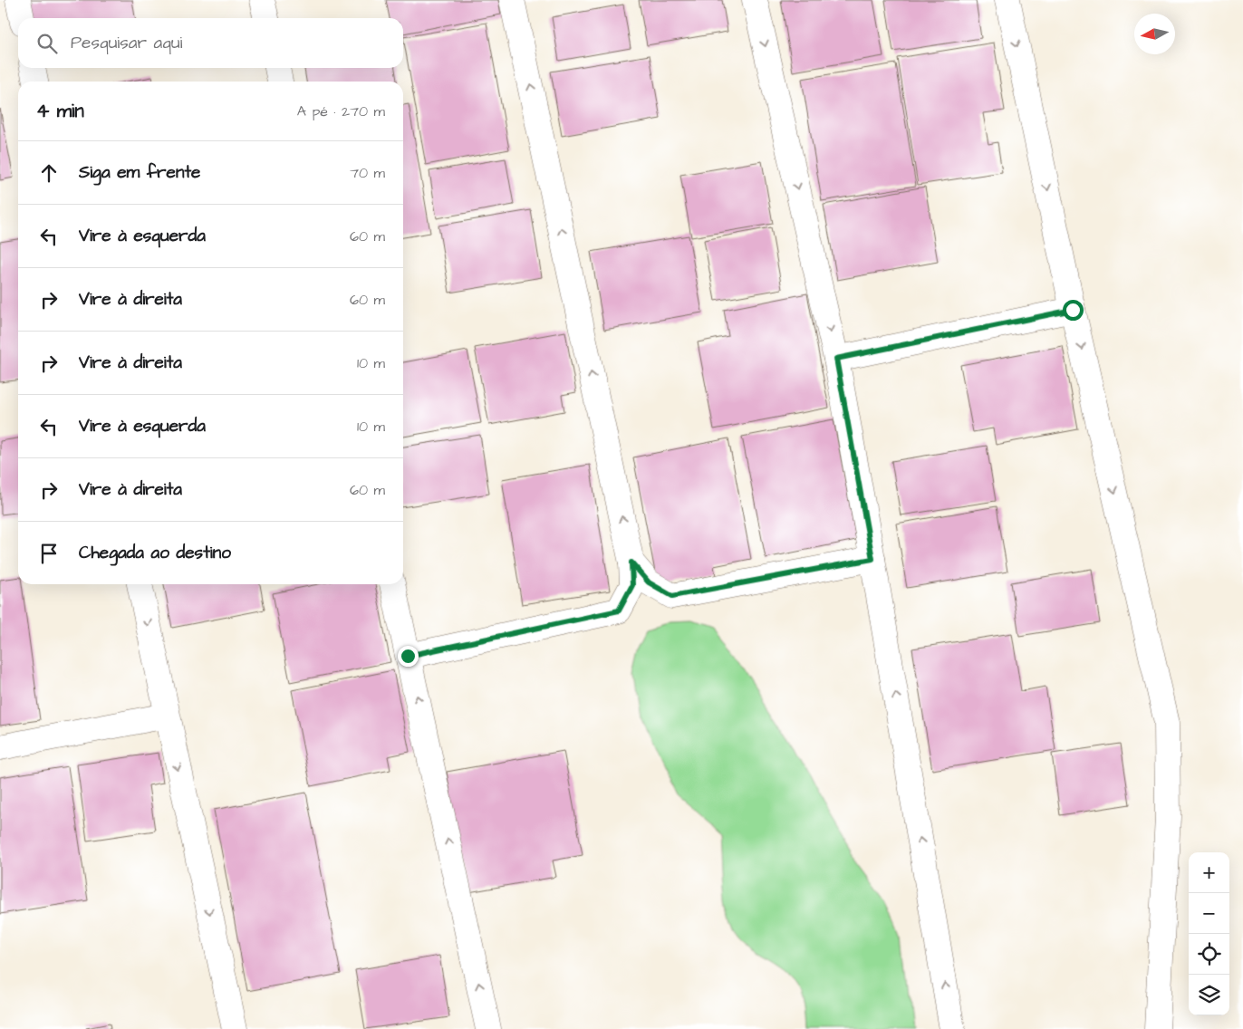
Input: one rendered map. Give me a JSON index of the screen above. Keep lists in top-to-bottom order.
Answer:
{
  "north": "left",
  "page": {
    "search": "Pesquisar aqui",
    "heading": ["4 min", "A pé · 270 m"],
    "list": [
      ["Siga em frente", "70 m"],
      ["Vire à esquerda", "60 m"],
      ["Vire à direita", "60 m"],
      ["Vire à direita", "10 m"],
      ["Vire à esquerda", "10 m"],
      ["Vire à direita", "60 m"],
      "Chegada ao destino"
    ],
    "map_buttons": ["+", "−"]
  }
}
